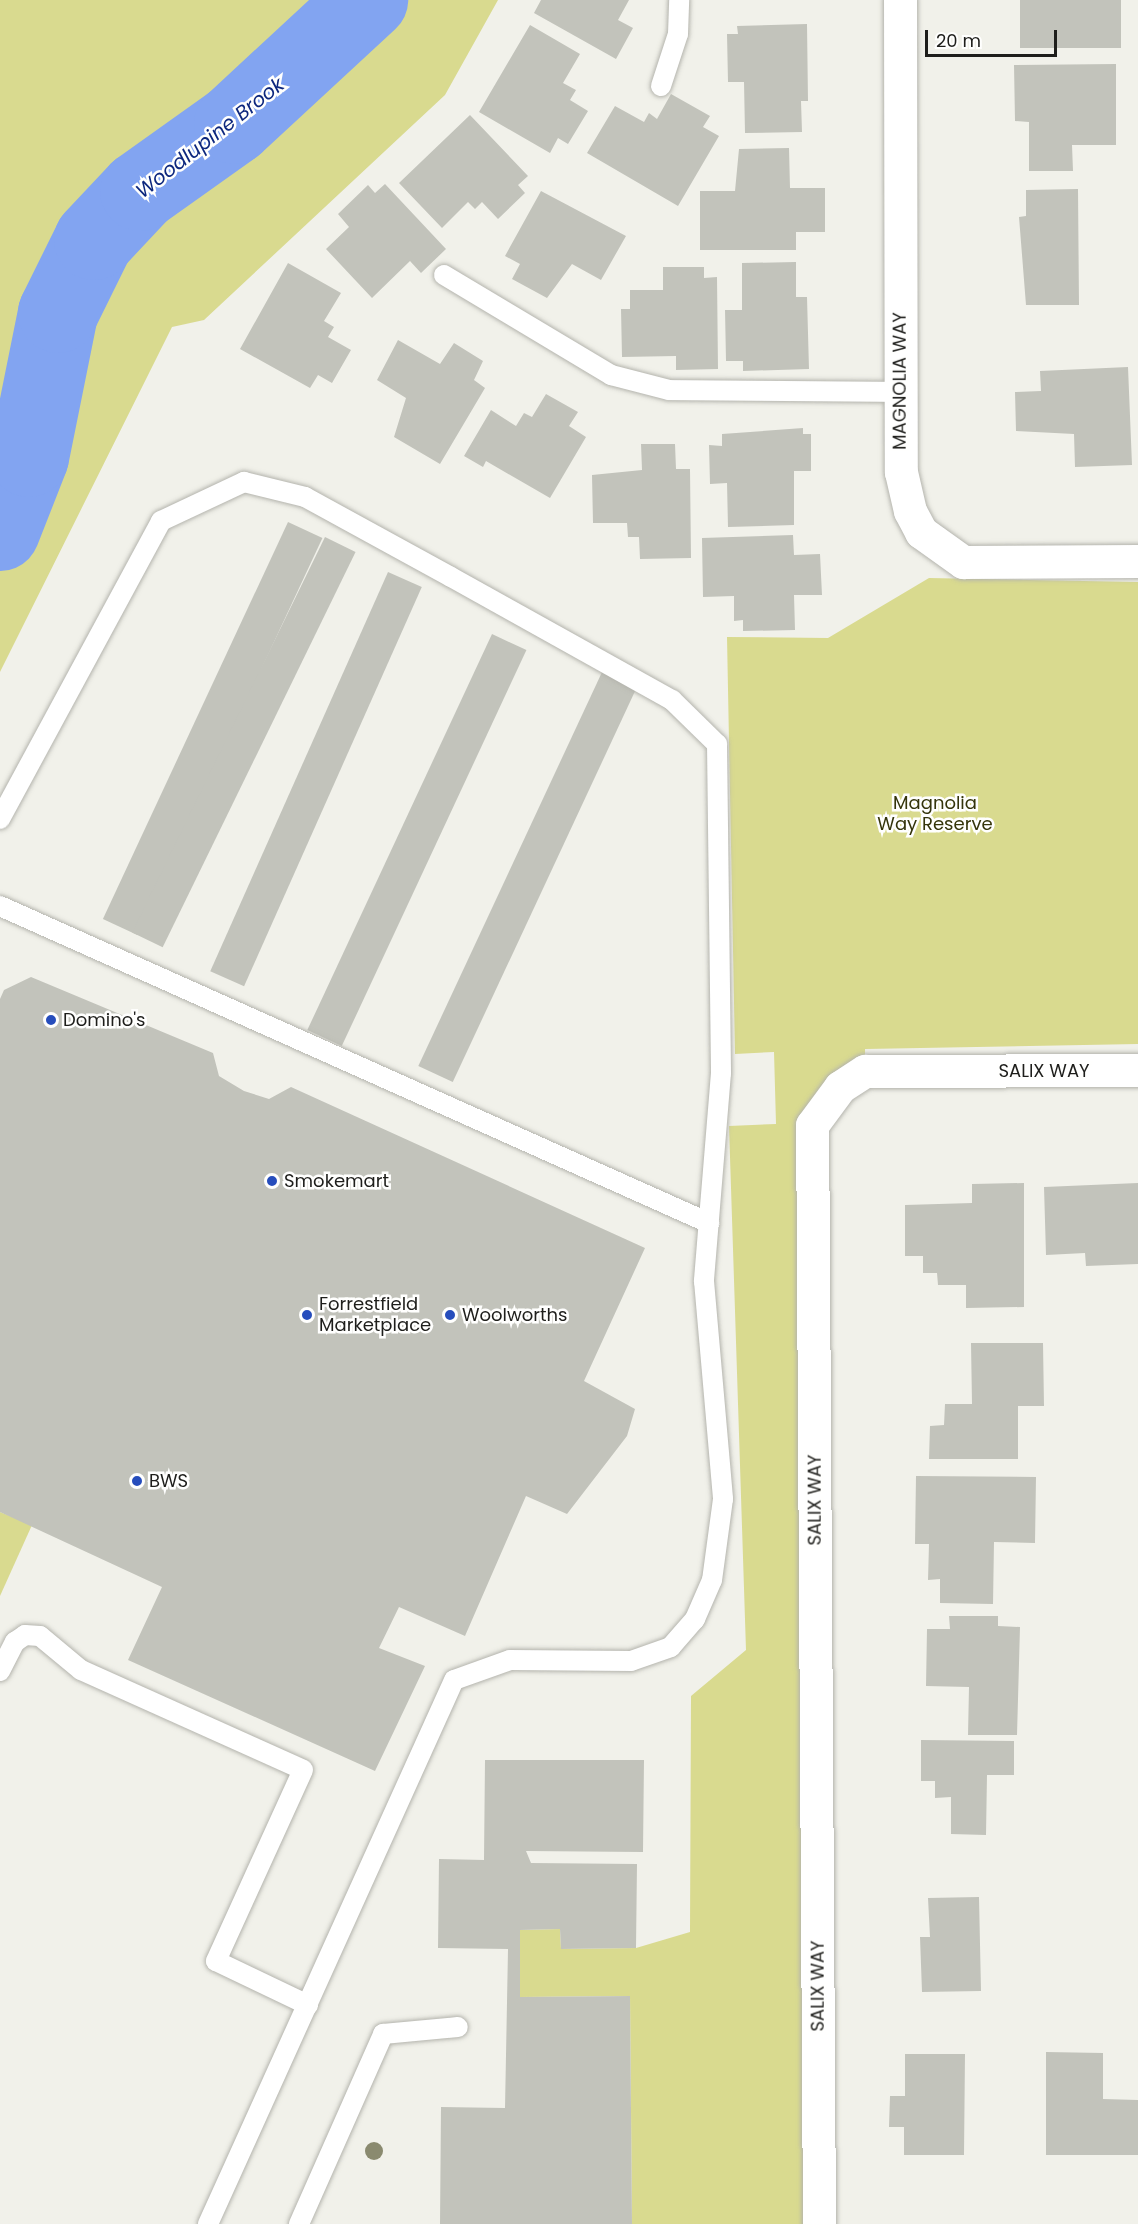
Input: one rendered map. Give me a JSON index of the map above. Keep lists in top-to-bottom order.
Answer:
{
  "streets": {
    "street": ["MAGNOLIA WAY", "SALIX WAY"]
  },
  "water": ["Woodlupine Brook"],
  "parks": ["Magnolia Way Reserve"],
  "places": [
    "Domino's",
    "Smokemart",
    "Forrestfield Marketplace",
    "Woolworths",
    "BWS"
  ],
  "scale_bar": "20 m"
}
